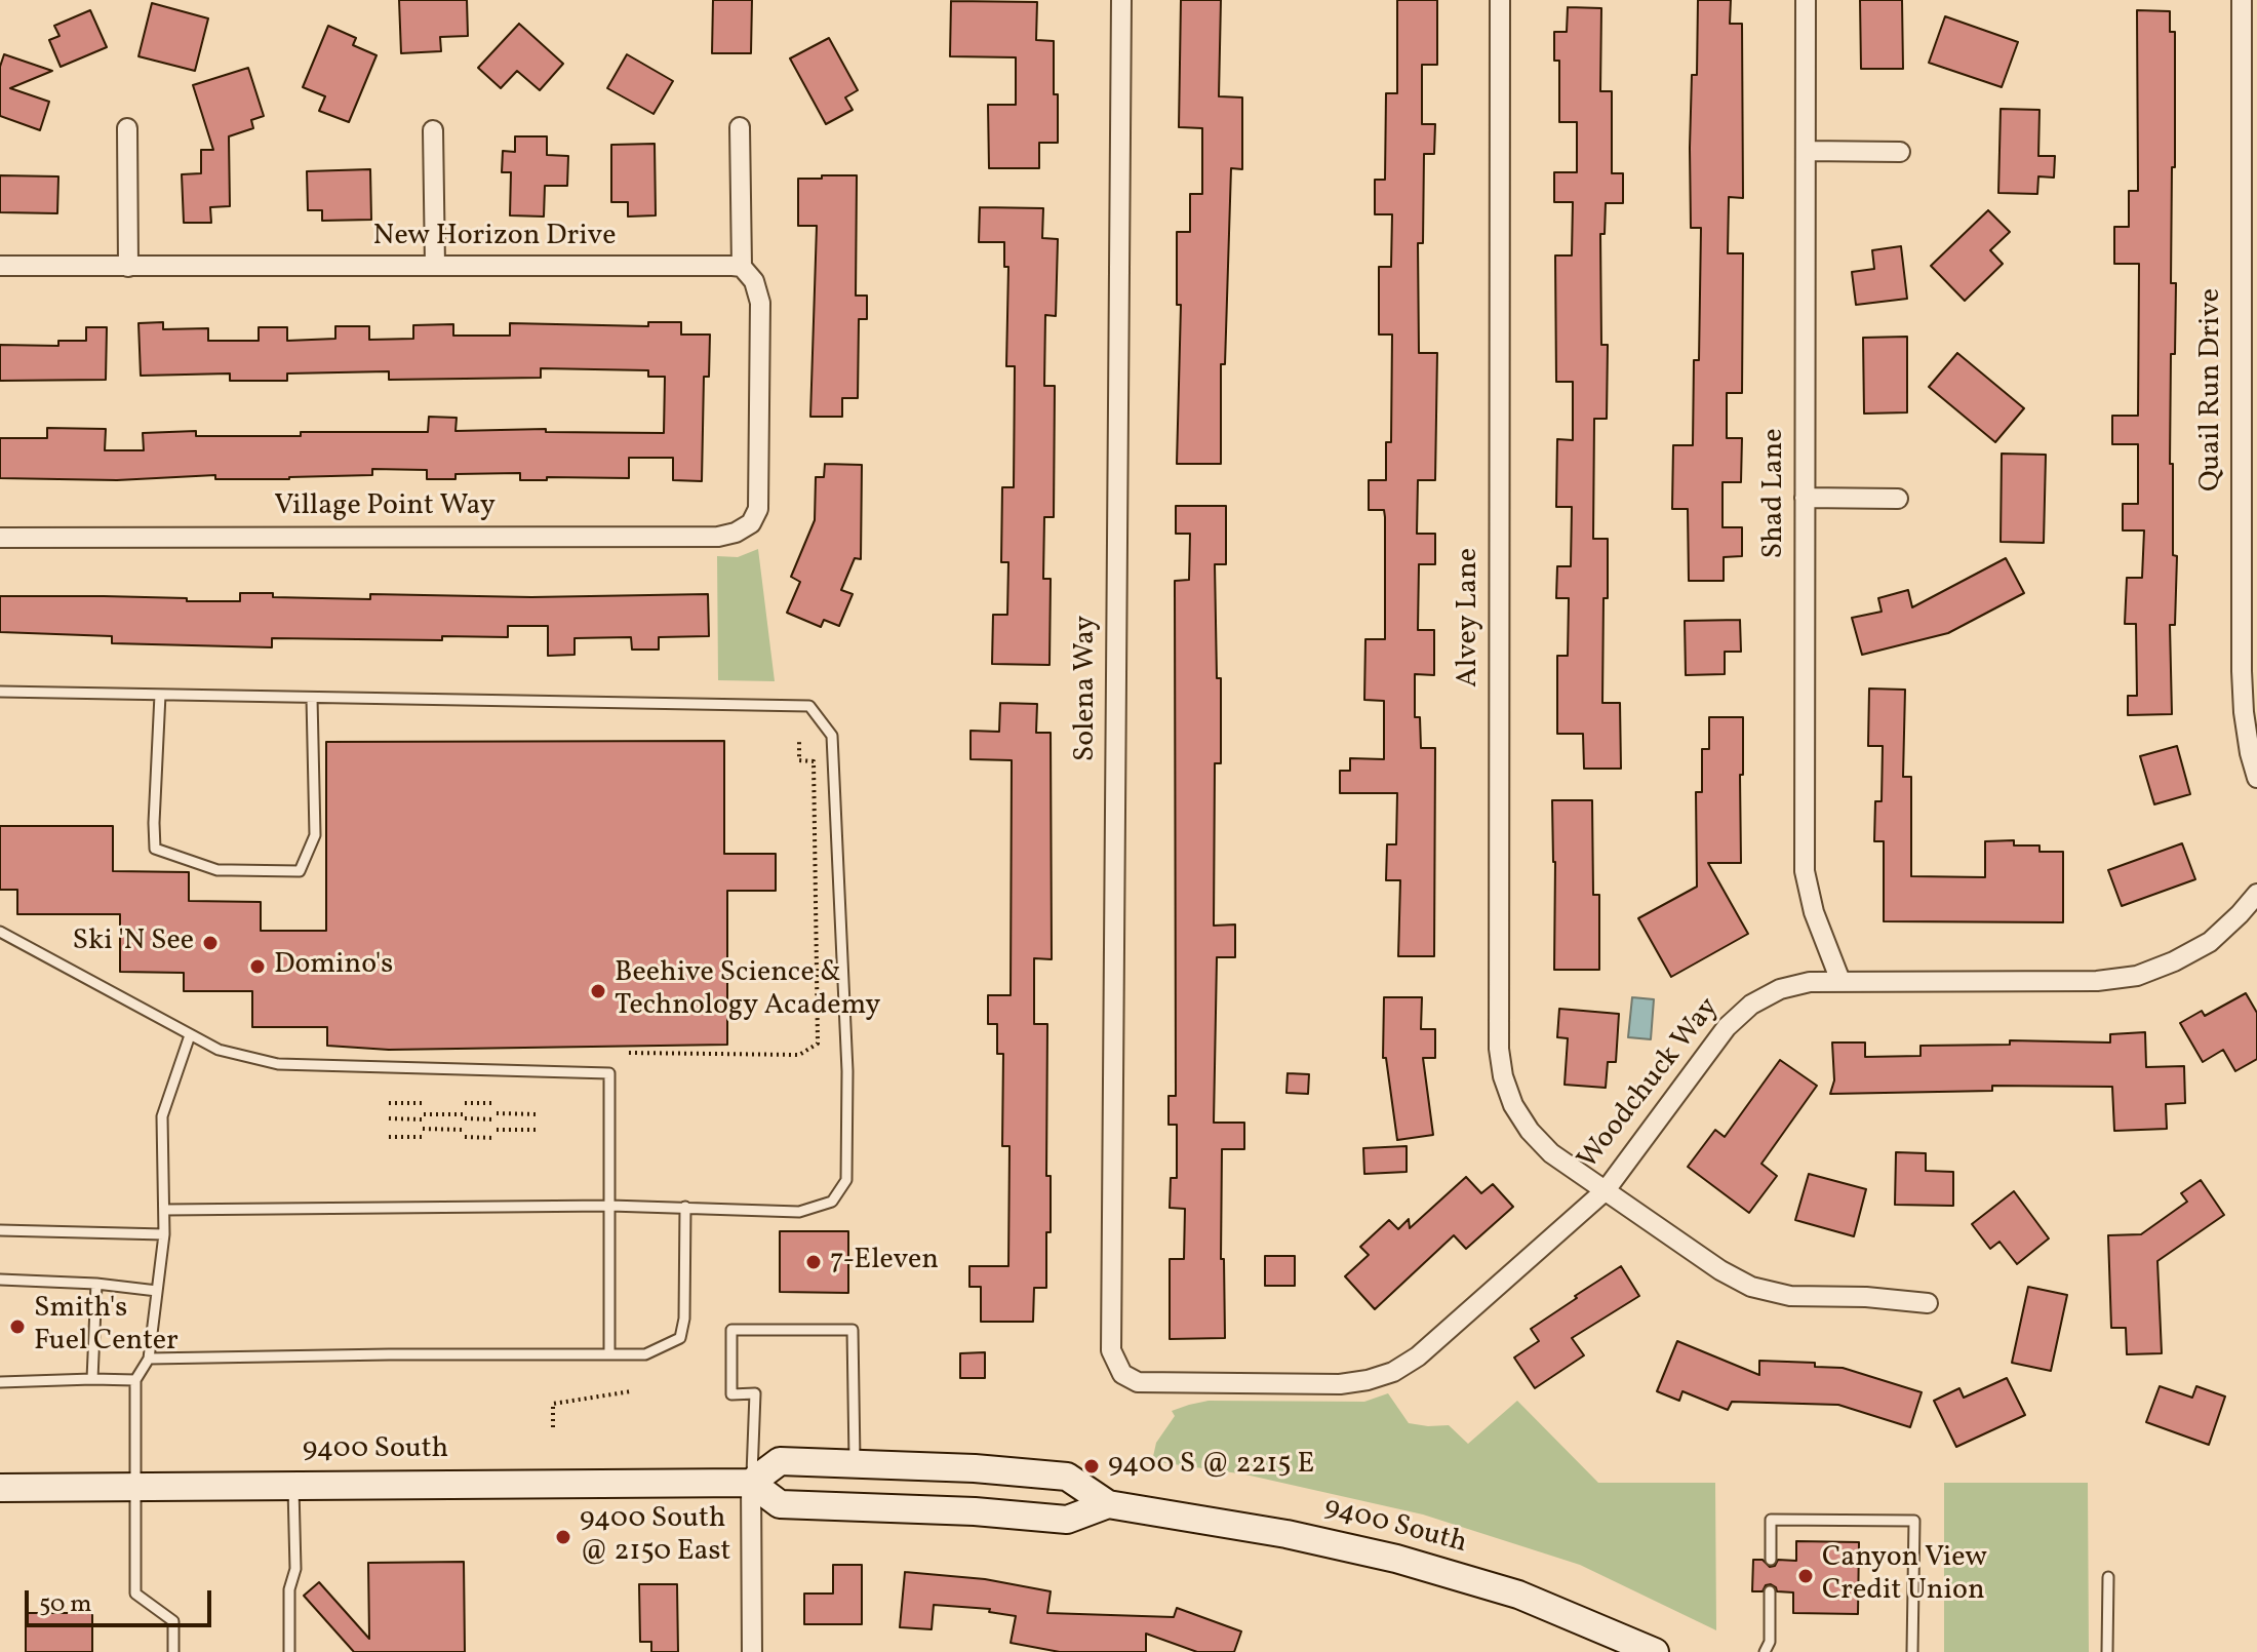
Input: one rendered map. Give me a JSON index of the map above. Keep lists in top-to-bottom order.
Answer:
{
  "streets": {
    "main road": ["9400 South"],
    "street": [
      "New Horizon Drive",
      "Quail Run Drive",
      "Shad Lane",
      "Village Point Way",
      "Alvey Lane",
      "Solena Way",
      "Woodchuck Way"
    ]
  },
  "crossings": [
    ["New Horizon Drive", "Village Point Way"],
    ["Shad Lane", "Woodchuck Way"],
    ["Alvey Lane", "Woodchuck Way"],
    ["Solena Way", "Woodchuck Way"]
  ],
  "places": [
    "Ski 'N See",
    "Domino's",
    "Beehive Science & Technology Academy",
    "7-Eleven",
    "Smith's Fuel Center",
    "9400 S @ 2215 E",
    "9400 South @ 2150 East",
    "Canyon View Credit Union"
  ],
  "scale_bar": "50 m"
}
